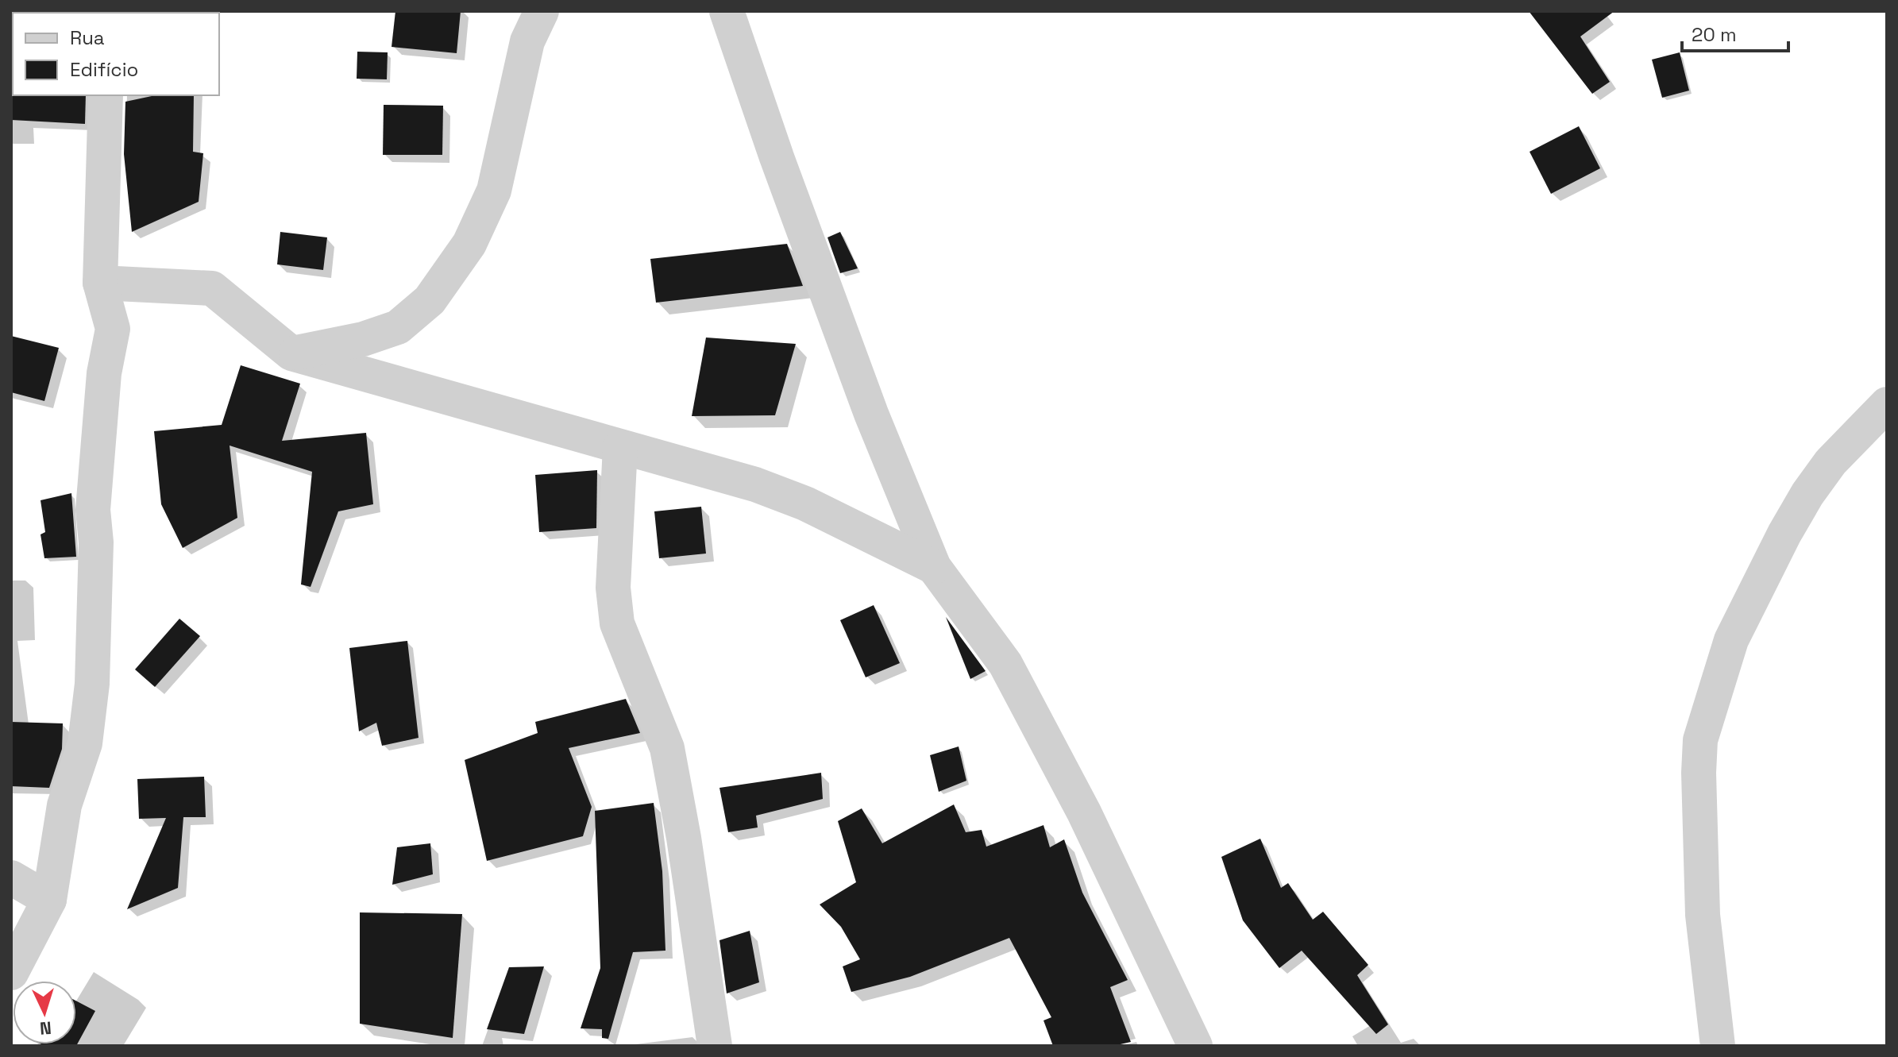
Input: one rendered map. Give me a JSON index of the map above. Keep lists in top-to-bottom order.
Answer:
{
  "legend": ["Rua", "Edifício"],
  "scale_bar": "20 m",
  "north": "bottom"
}
